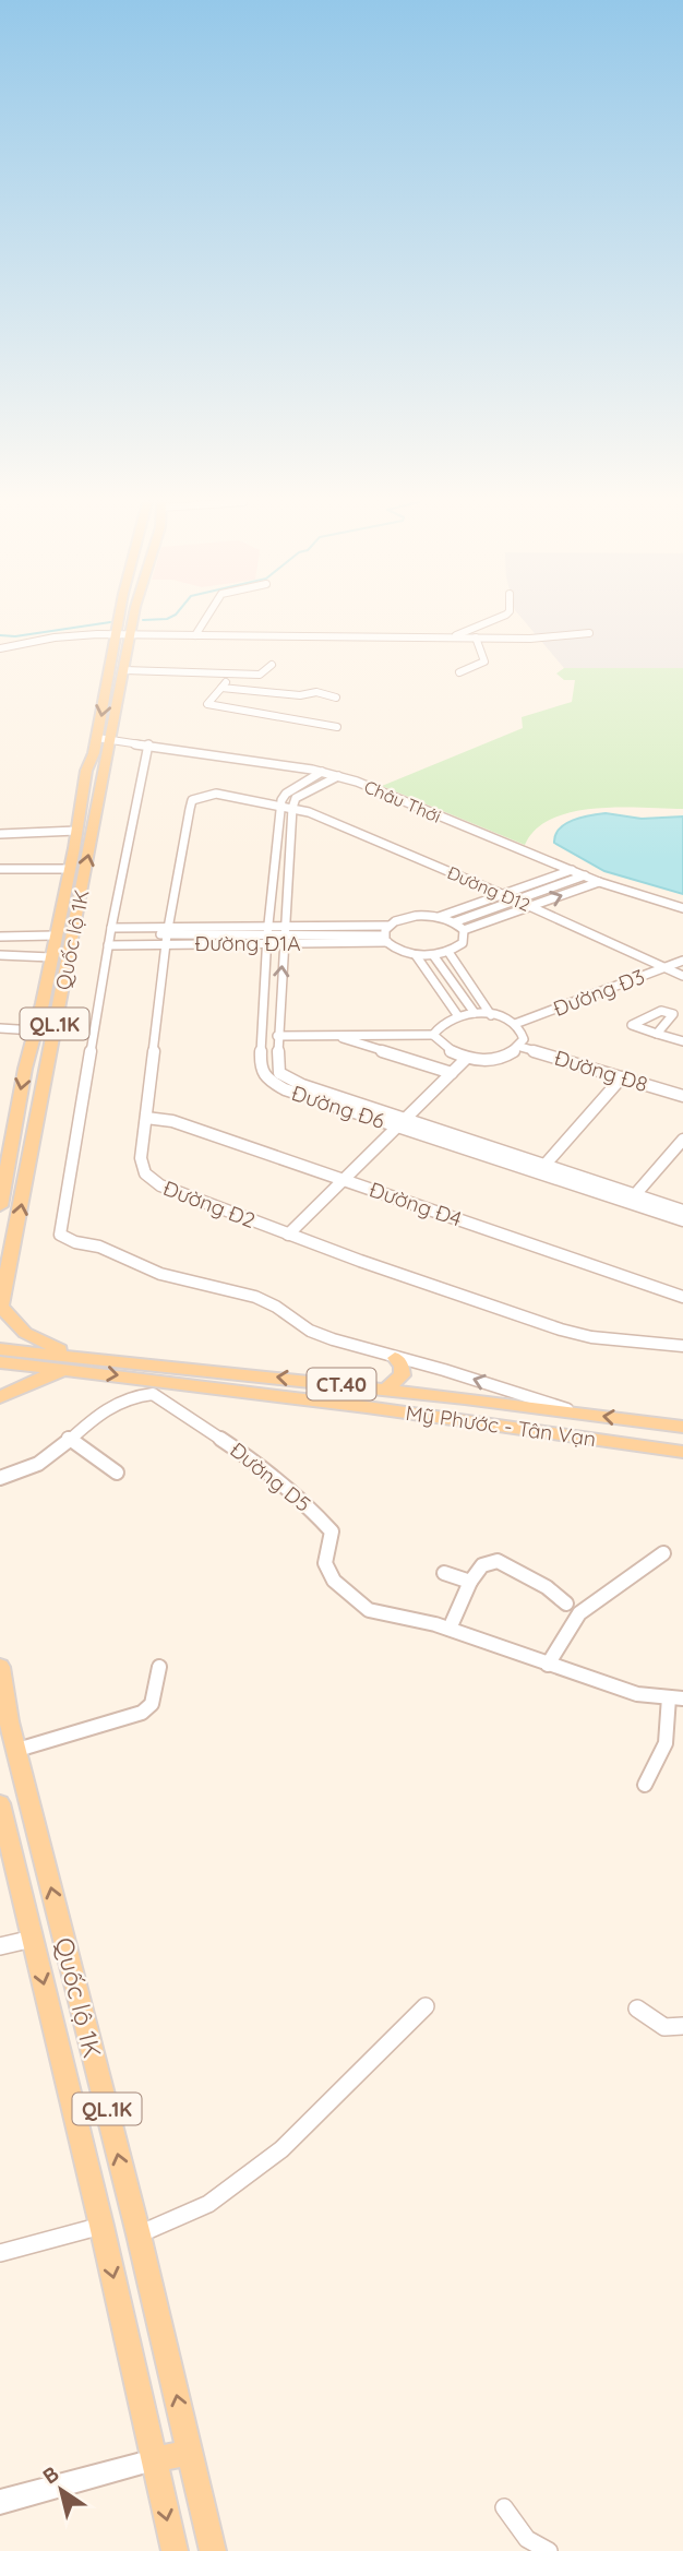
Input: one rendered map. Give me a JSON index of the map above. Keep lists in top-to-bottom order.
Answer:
{
  "streets": {
    "main road": [
      "Quốc lộ 1K",
      "QL.1K",
      "CT.40",
      "Mỹ Phước - Tân Vạn"
    ],
    "street": [
      "Châu Thới",
      "Đường Đ12",
      "Đường Đ1A",
      "Đường Đ3",
      "Đường Đ8",
      "Đường Đ6",
      "Đường Đ2",
      "Đường Đ4",
      "Đường D5"
    ]
  },
  "crossings": [
    ["Châu Thới", "Quốc lộ 1K"],
    ["Đường Đ12", "Đường Đ3"],
    ["Đường Đ12", "Đường Đ6"],
    ["Đường Đ12", "Đường Đ2"],
    ["Đường Đ1A", "Đường Đ6"],
    ["Đường Đ1A", "Đường Đ2"],
    ["Đường Đ6", "Đường Đ2"],
    ["Đường Đ2", "Đường Đ4"]
  ],
  "north": "top left"
}
